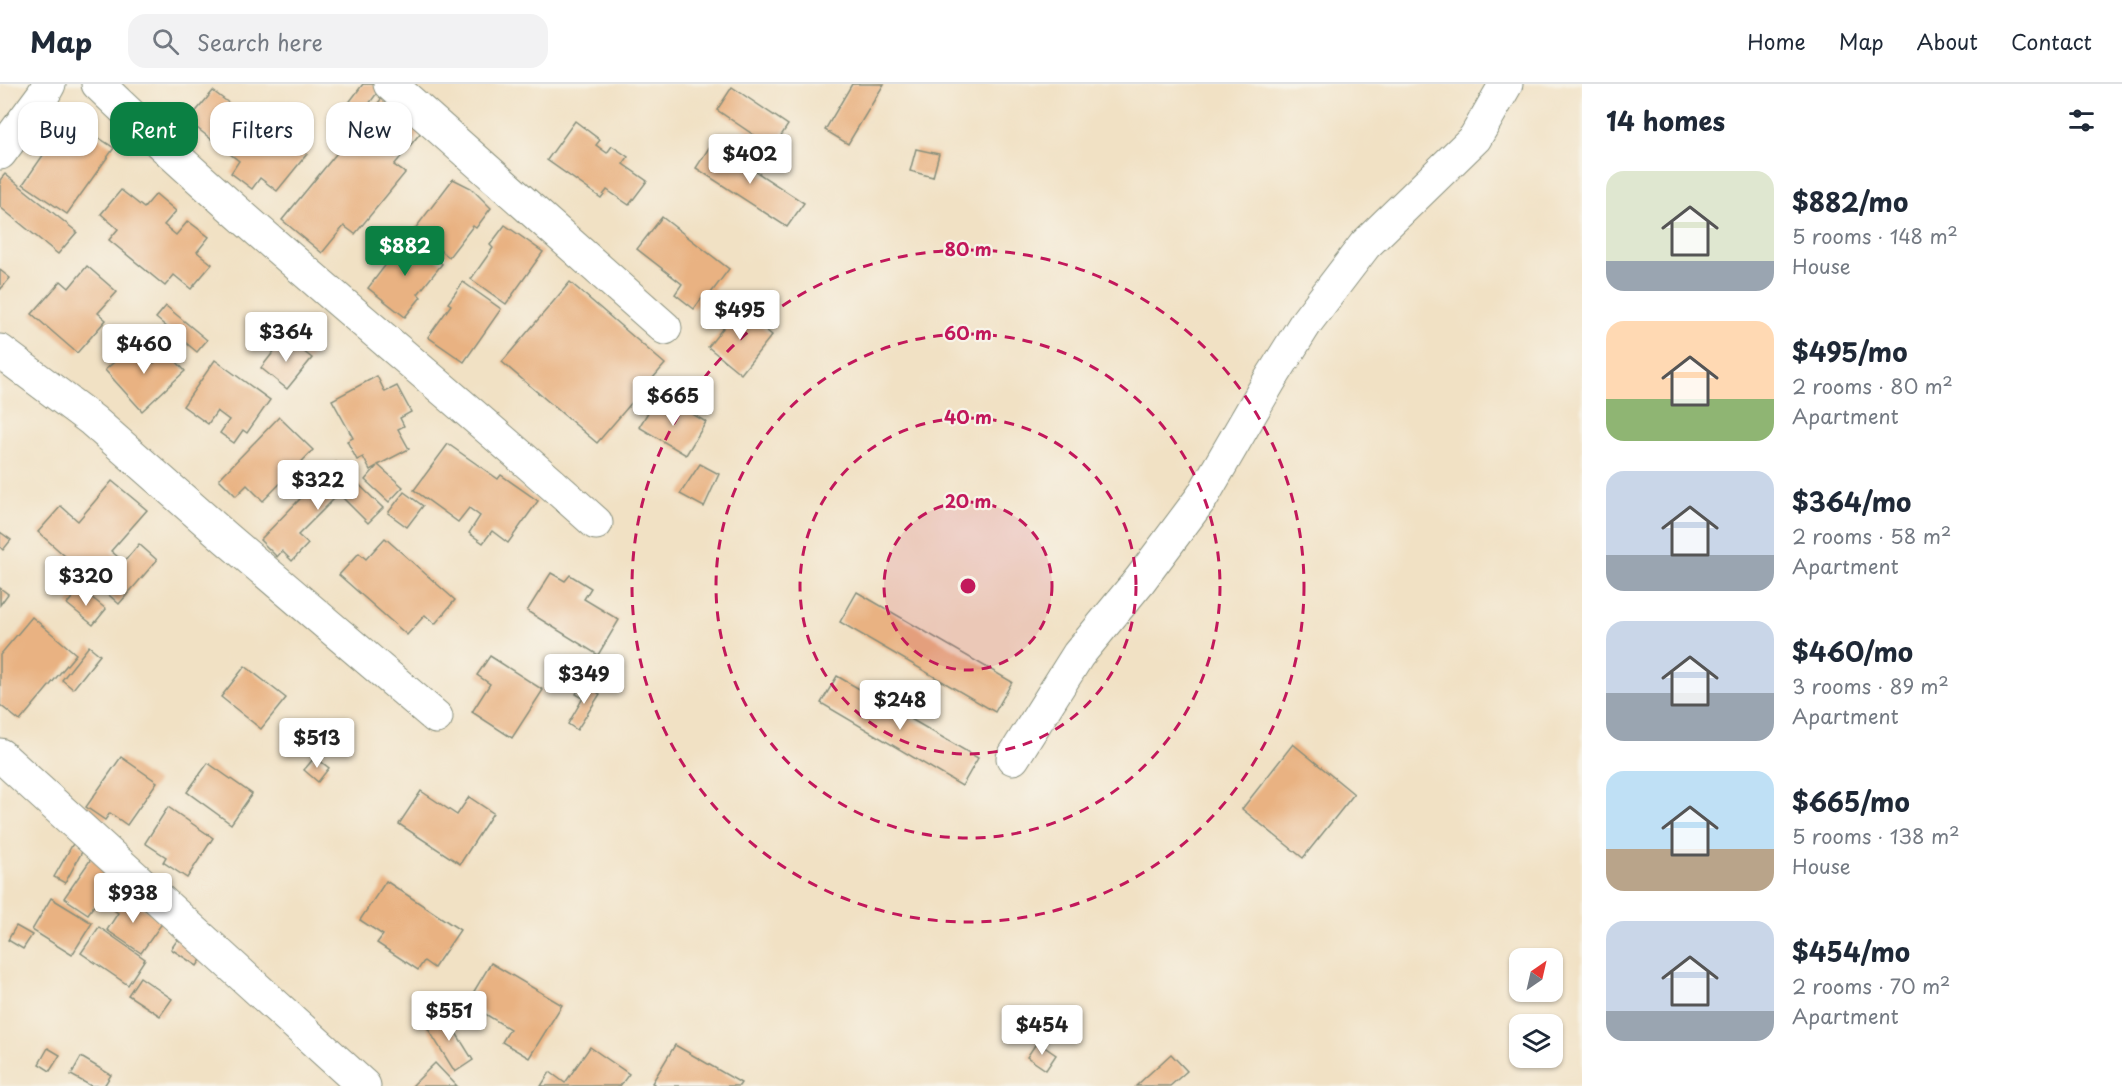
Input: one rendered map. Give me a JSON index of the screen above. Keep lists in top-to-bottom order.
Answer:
{
  "north": "top right",
  "page": {
    "header": "Map",
    "search": "Search here",
    "nav": [
      "Home",
      "Map",
      "About",
      "Contact"
    ],
    "heading": "14 homes",
    "chip": [
      "Buy",
      "Rent",
      "Filters",
      "New"
    ],
    "price": [
      "$402",
      "$882",
      "$495",
      "$364",
      "$460",
      "$665",
      "$322",
      "$320",
      "$349",
      "$248",
      "$513",
      "$938",
      "$551",
      "$454"
    ],
    "list": [
      {
        "name": "$882/mo",
        "note": "5 rooms · 148 m² · House"
      },
      {
        "name": "$495/mo",
        "note": "2 rooms · 80 m² · Apartment"
      },
      {
        "name": "$364/mo",
        "note": "2 rooms · 58 m² · Apartment"
      },
      {
        "name": "$460/mo",
        "note": "3 rooms · 89 m² · Apartment"
      },
      {
        "name": "$665/mo",
        "note": "5 rooms · 138 m² · House"
      },
      {
        "name": "$454/mo",
        "note": "2 rooms · 70 m² · Apartment"
      }
    ]
  },
  "rings": [
    "80 m",
    "60 m",
    "40 m",
    "20 m"
  ]
}
